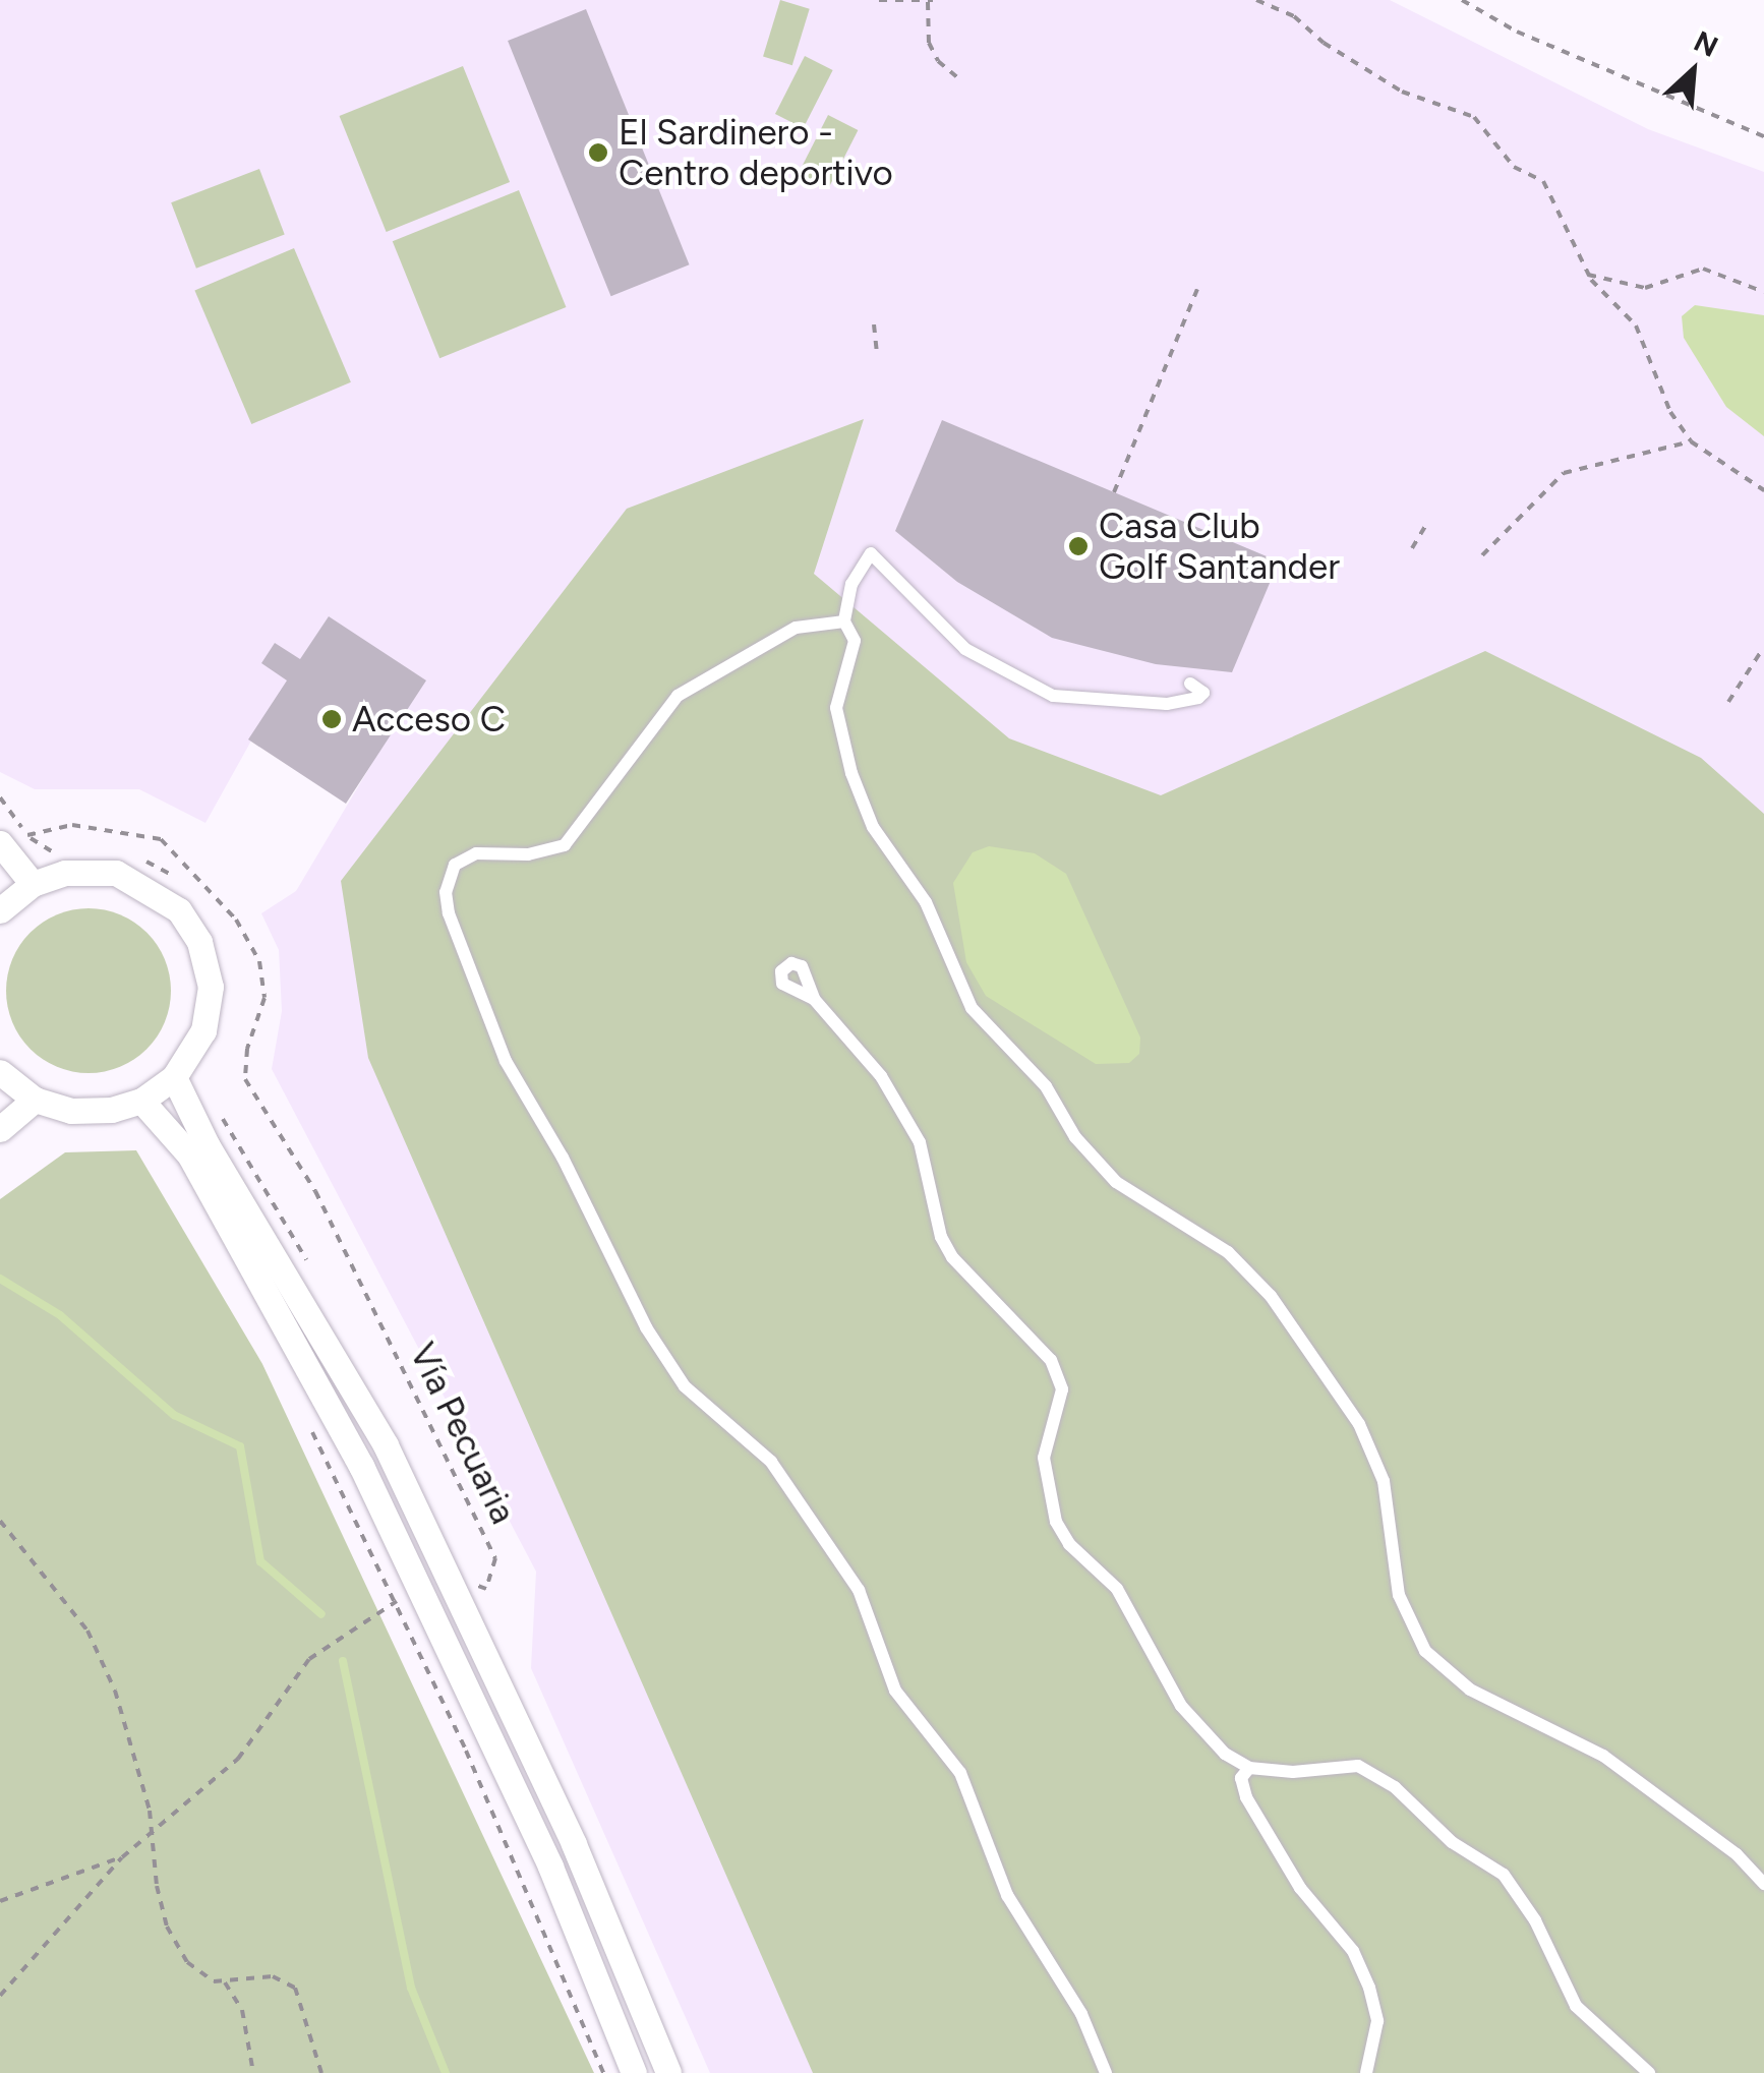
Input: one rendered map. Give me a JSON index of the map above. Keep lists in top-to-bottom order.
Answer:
{
  "streets": {
    "path": ["Vía Pecuaria"]
  },
  "places": ["El Sardinero - Centro deportivo", "Casa Club Golf Santander", "Acceso C"],
  "north": "top right"
}
